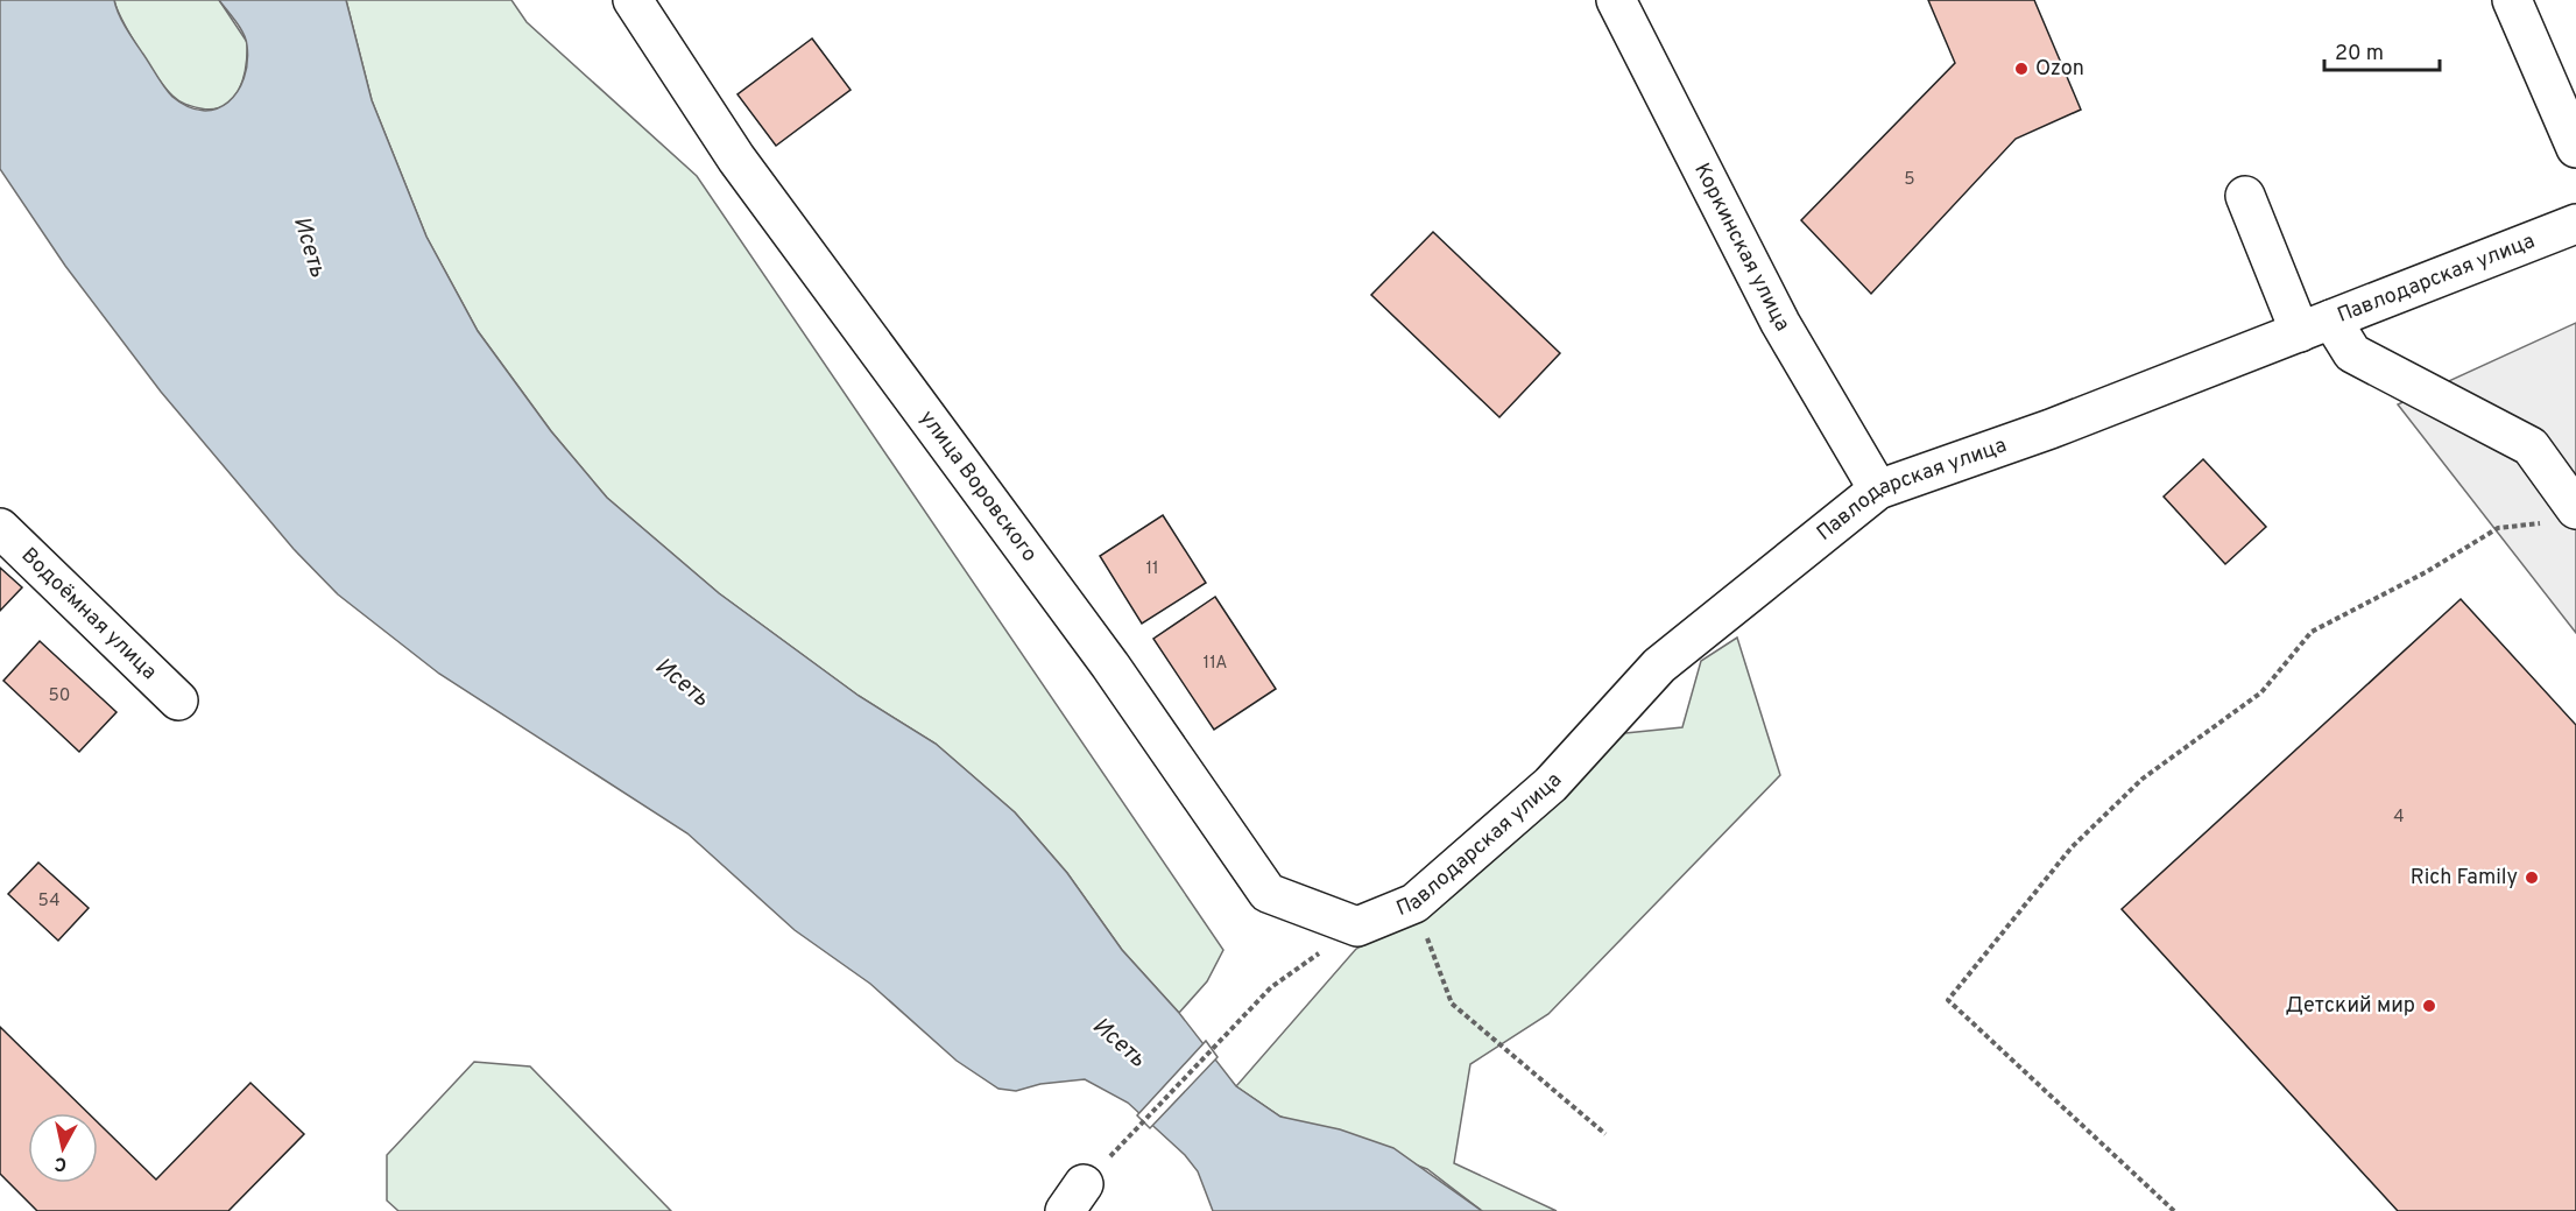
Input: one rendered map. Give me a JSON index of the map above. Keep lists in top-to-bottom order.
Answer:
{
  "streets": {
    "street": [
      "Коркинская улица",
      "Павлодарская улица",
      "улица Воровского",
      "Водоёмная улица"
    ]
  },
  "crossings": [
    ["Коркинская улица", "Павлодарская улица"],
    ["Павлодарская улица", "улица Воровского"]
  ],
  "water": ["Исеть"],
  "places": ["Ozon", "Rich Family", "Детский мир"],
  "house_numbers": [
    "5",
    "11",
    "11А",
    "50",
    "4",
    "54"
  ],
  "scale_bar": "20 m",
  "north": "bottom"
}
